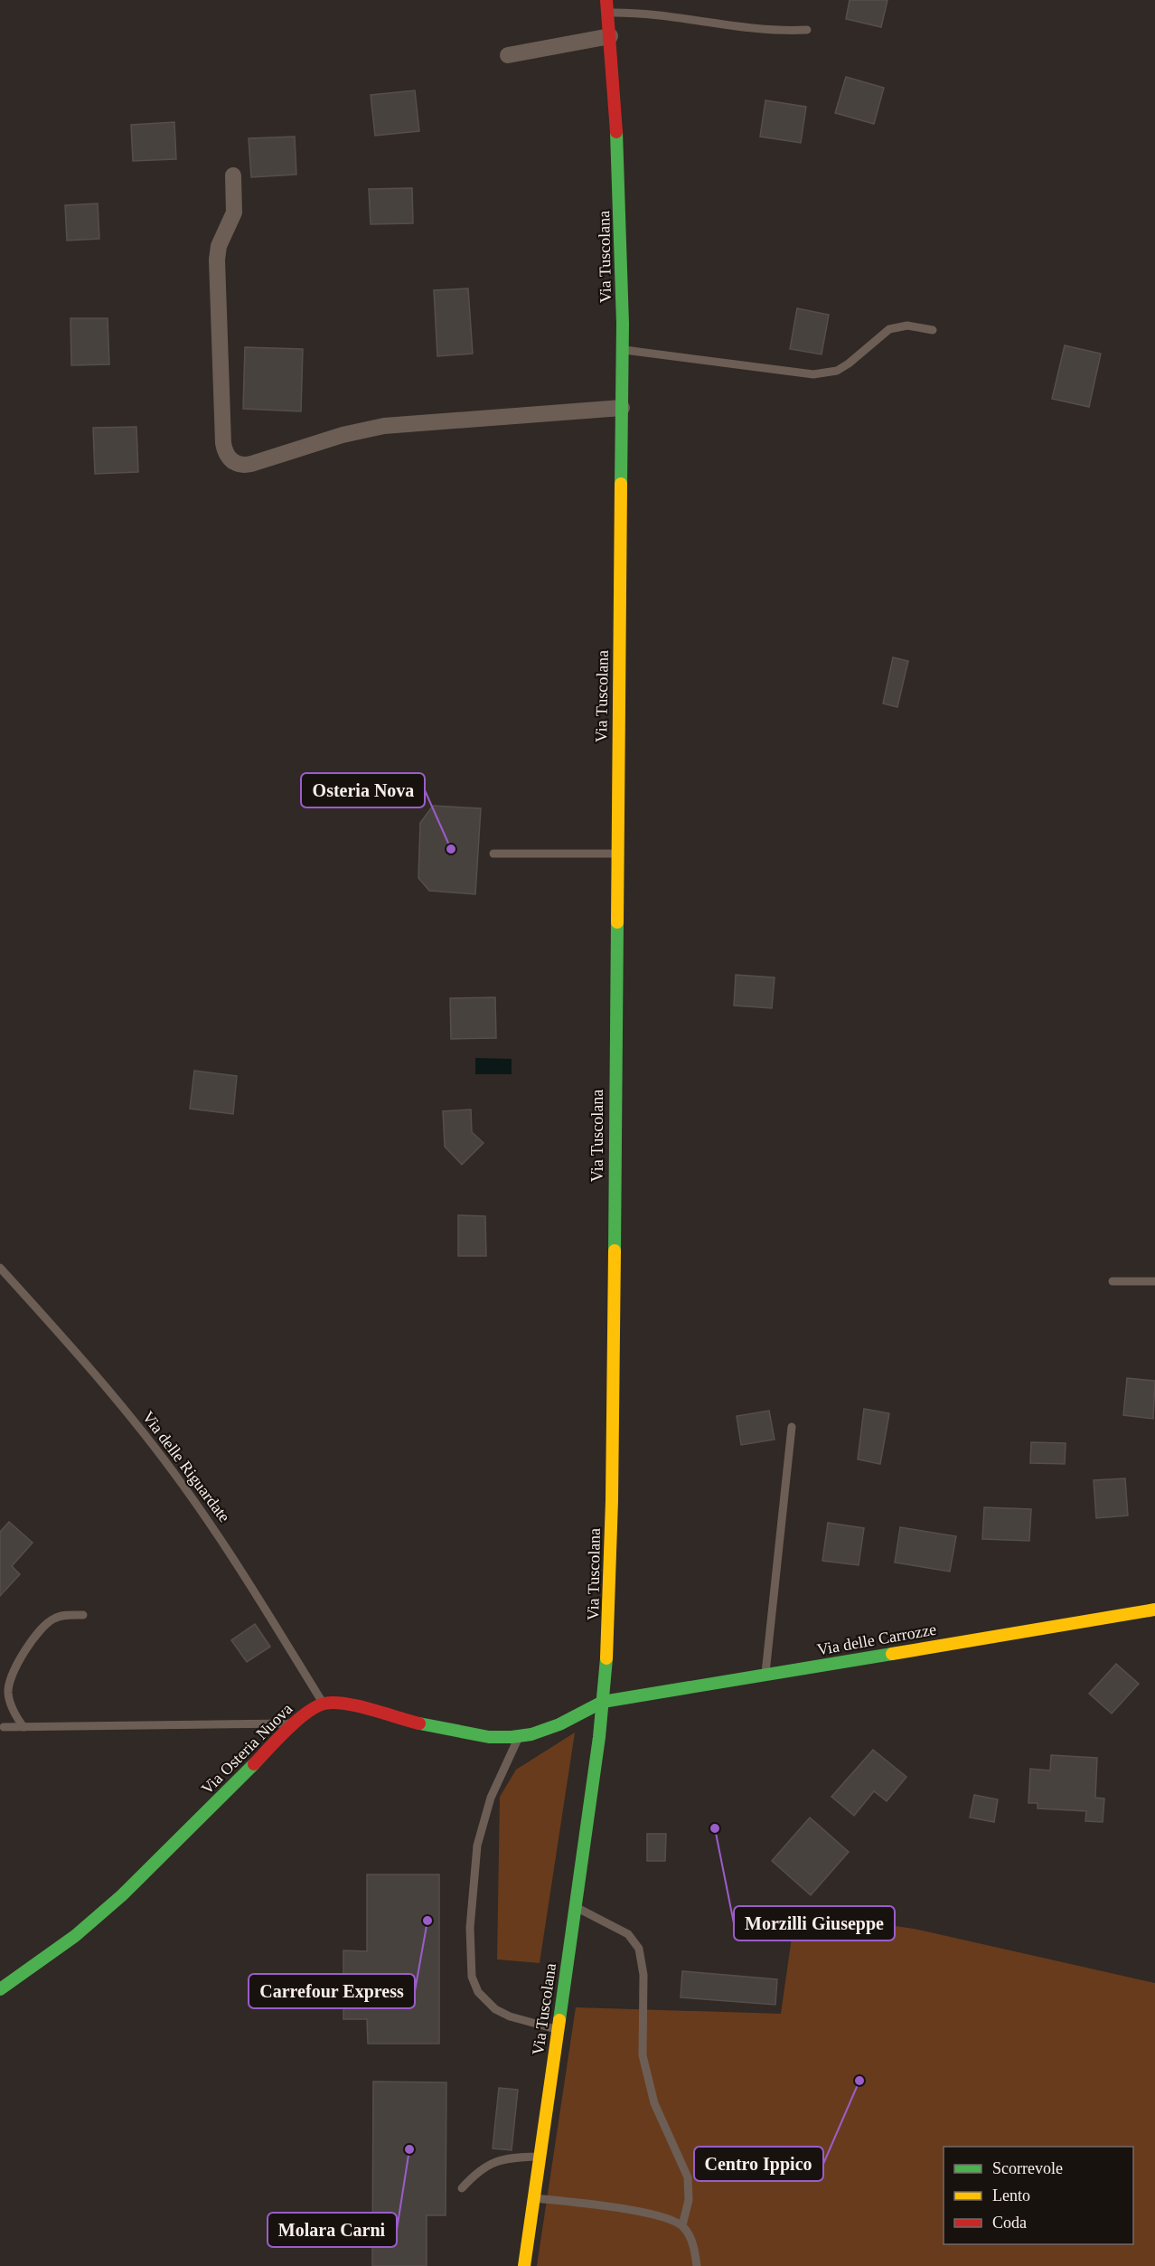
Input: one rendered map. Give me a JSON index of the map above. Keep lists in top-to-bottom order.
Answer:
{
  "streets": {
    "main road": ["Via Tuscolana", "Via delle Carrozze", "Via Osteria Nuova"],
    "lane": ["Via delle Riguardate"]
  },
  "crossings": [
    ["Via Tuscolana", "Via delle Carrozze"],
    ["Via delle Riguardate", "Via Osteria Nuova"]
  ],
  "places": [
    "Osteria Nova",
    "Morzilli Giuseppe",
    "Carrefour Express",
    "Centro Ippico",
    "Molara Carni"
  ],
  "legend": ["Scorrevole", "Lento", "Coda"]
}
